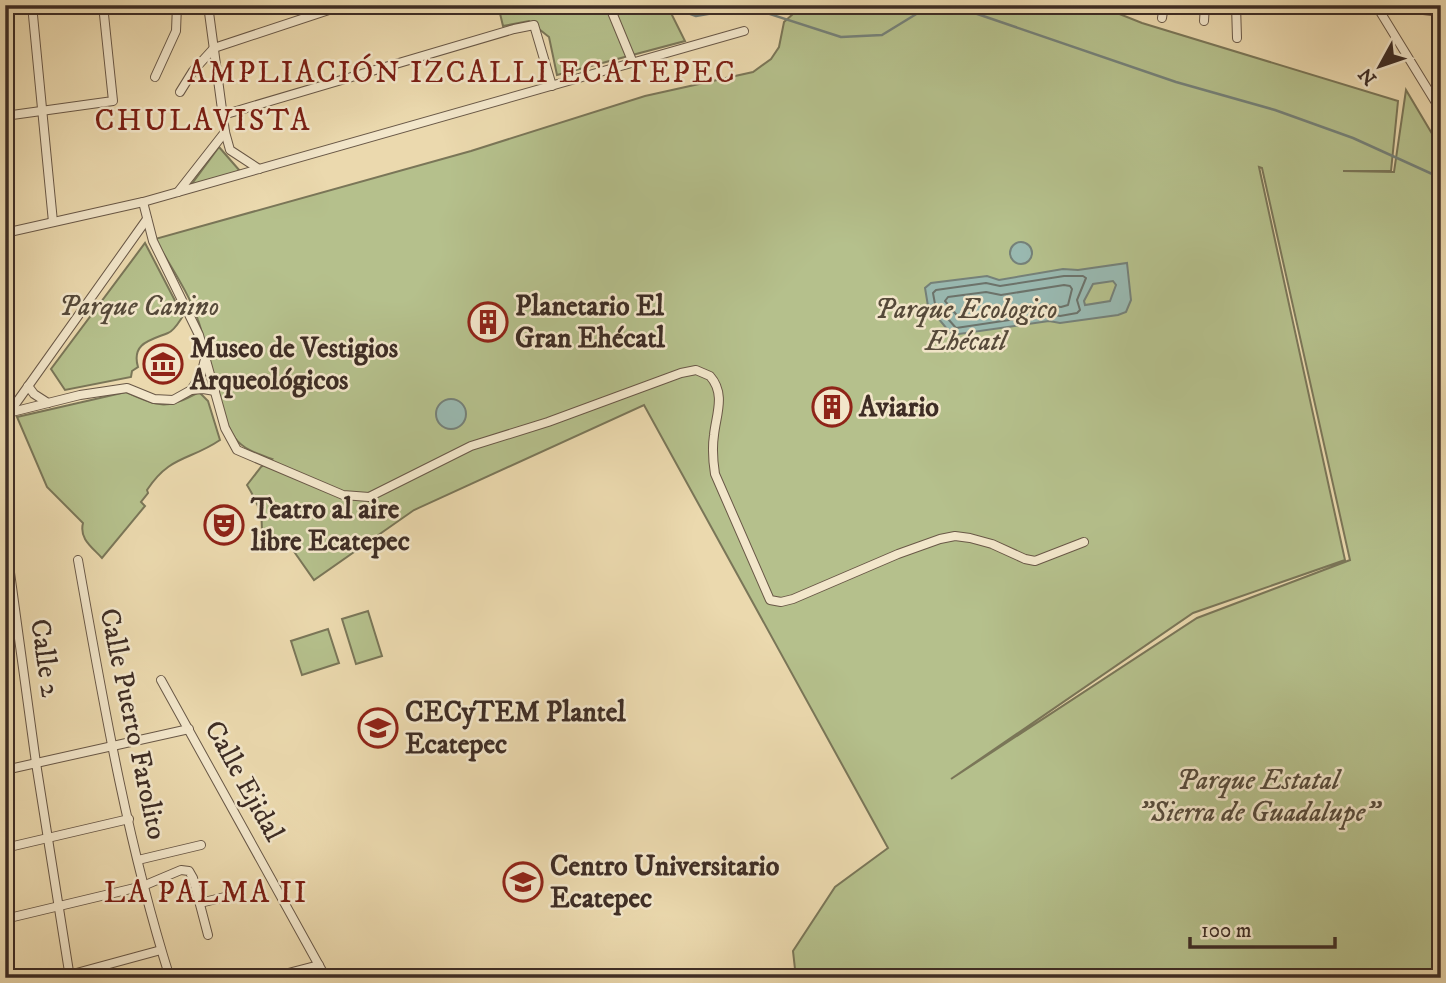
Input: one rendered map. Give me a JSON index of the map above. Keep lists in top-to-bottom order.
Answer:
{
  "streets": {
    "street": ["Calle 2", "Calle Puerto Farolito", "Calle Ejidal"]
  },
  "districts": ["AMPLIACIÓN IZCALLI ECATEPEC", "CHULAVISTA", "LA PALMA II"],
  "parks": ["Parque Canino", "Parque Ecologico Ehécatl", "Parque Estatal \"Sierra de Guadalupe\""],
  "places": {
    "building": ["Planetario El Gran Ehécatl", "Aviario"],
    "museum": ["Museo de Vestigios Arqueológicos"],
    "theatre": ["Teatro al aire libre Ecatepec"],
    "school or university": ["CECyTEM Plantel Ecatepec", "Centro Universitario Ecatepec"]
  },
  "scale_bar": "100 m",
  "north": "bottom left"
}
